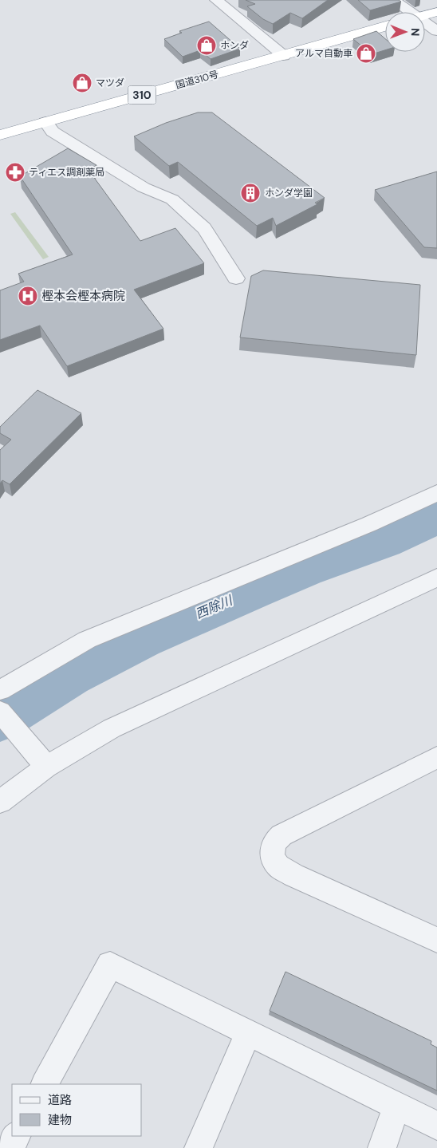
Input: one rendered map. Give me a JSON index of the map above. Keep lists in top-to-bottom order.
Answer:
{
  "streets": {
    "highway": ["国道310号", "310"]
  },
  "water": ["西除川"],
  "places": {
    "shop": ["ホンダ", "アルマ自動車", "マツダ"],
    "pharmacy": ["ティエス調剤薬局"],
    "building": ["ホンダ学園"],
    "hospital": ["樫本会樫本病院"]
  },
  "legend": ["道路", "建物"],
  "north": "right"
}
